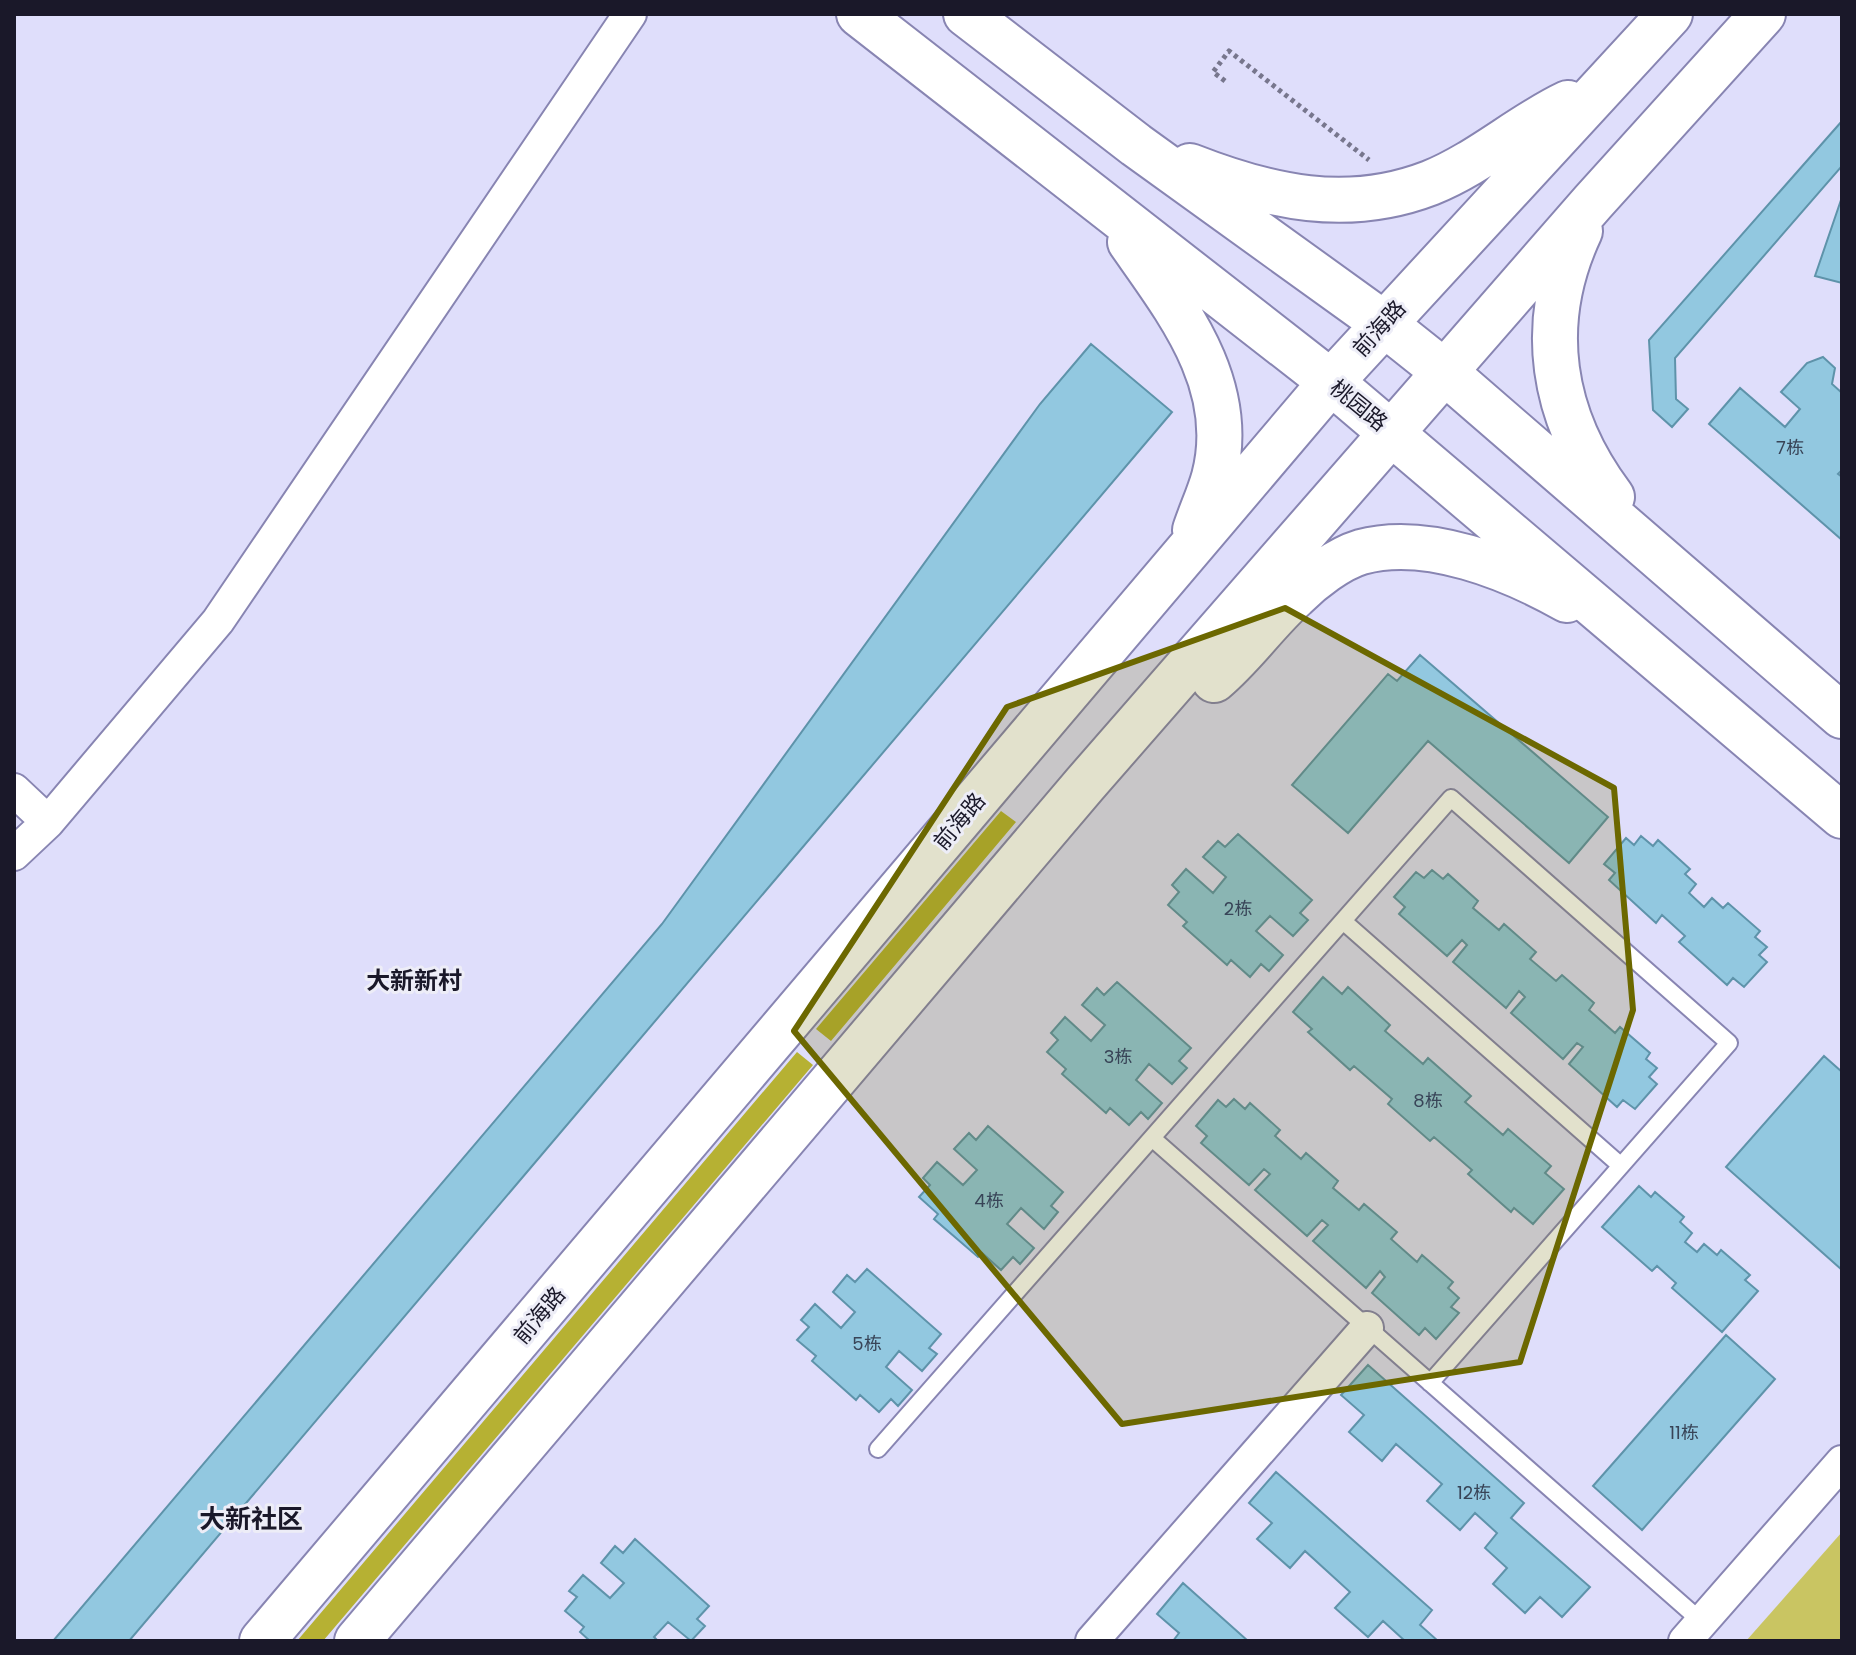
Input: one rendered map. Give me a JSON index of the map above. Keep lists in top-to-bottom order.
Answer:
{
  "streets": {
    "main road": ["前海路", "桃园路"]
  },
  "crossings": [
    ["前海路", "桃园路"]
  ],
  "districts": ["大新新村", "大新社区"],
  "house_numbers": [
    "7栋",
    "2栋",
    "3栋",
    "8栋",
    "4栋",
    "5栋",
    "11栋",
    "12栋"
  ]
}
